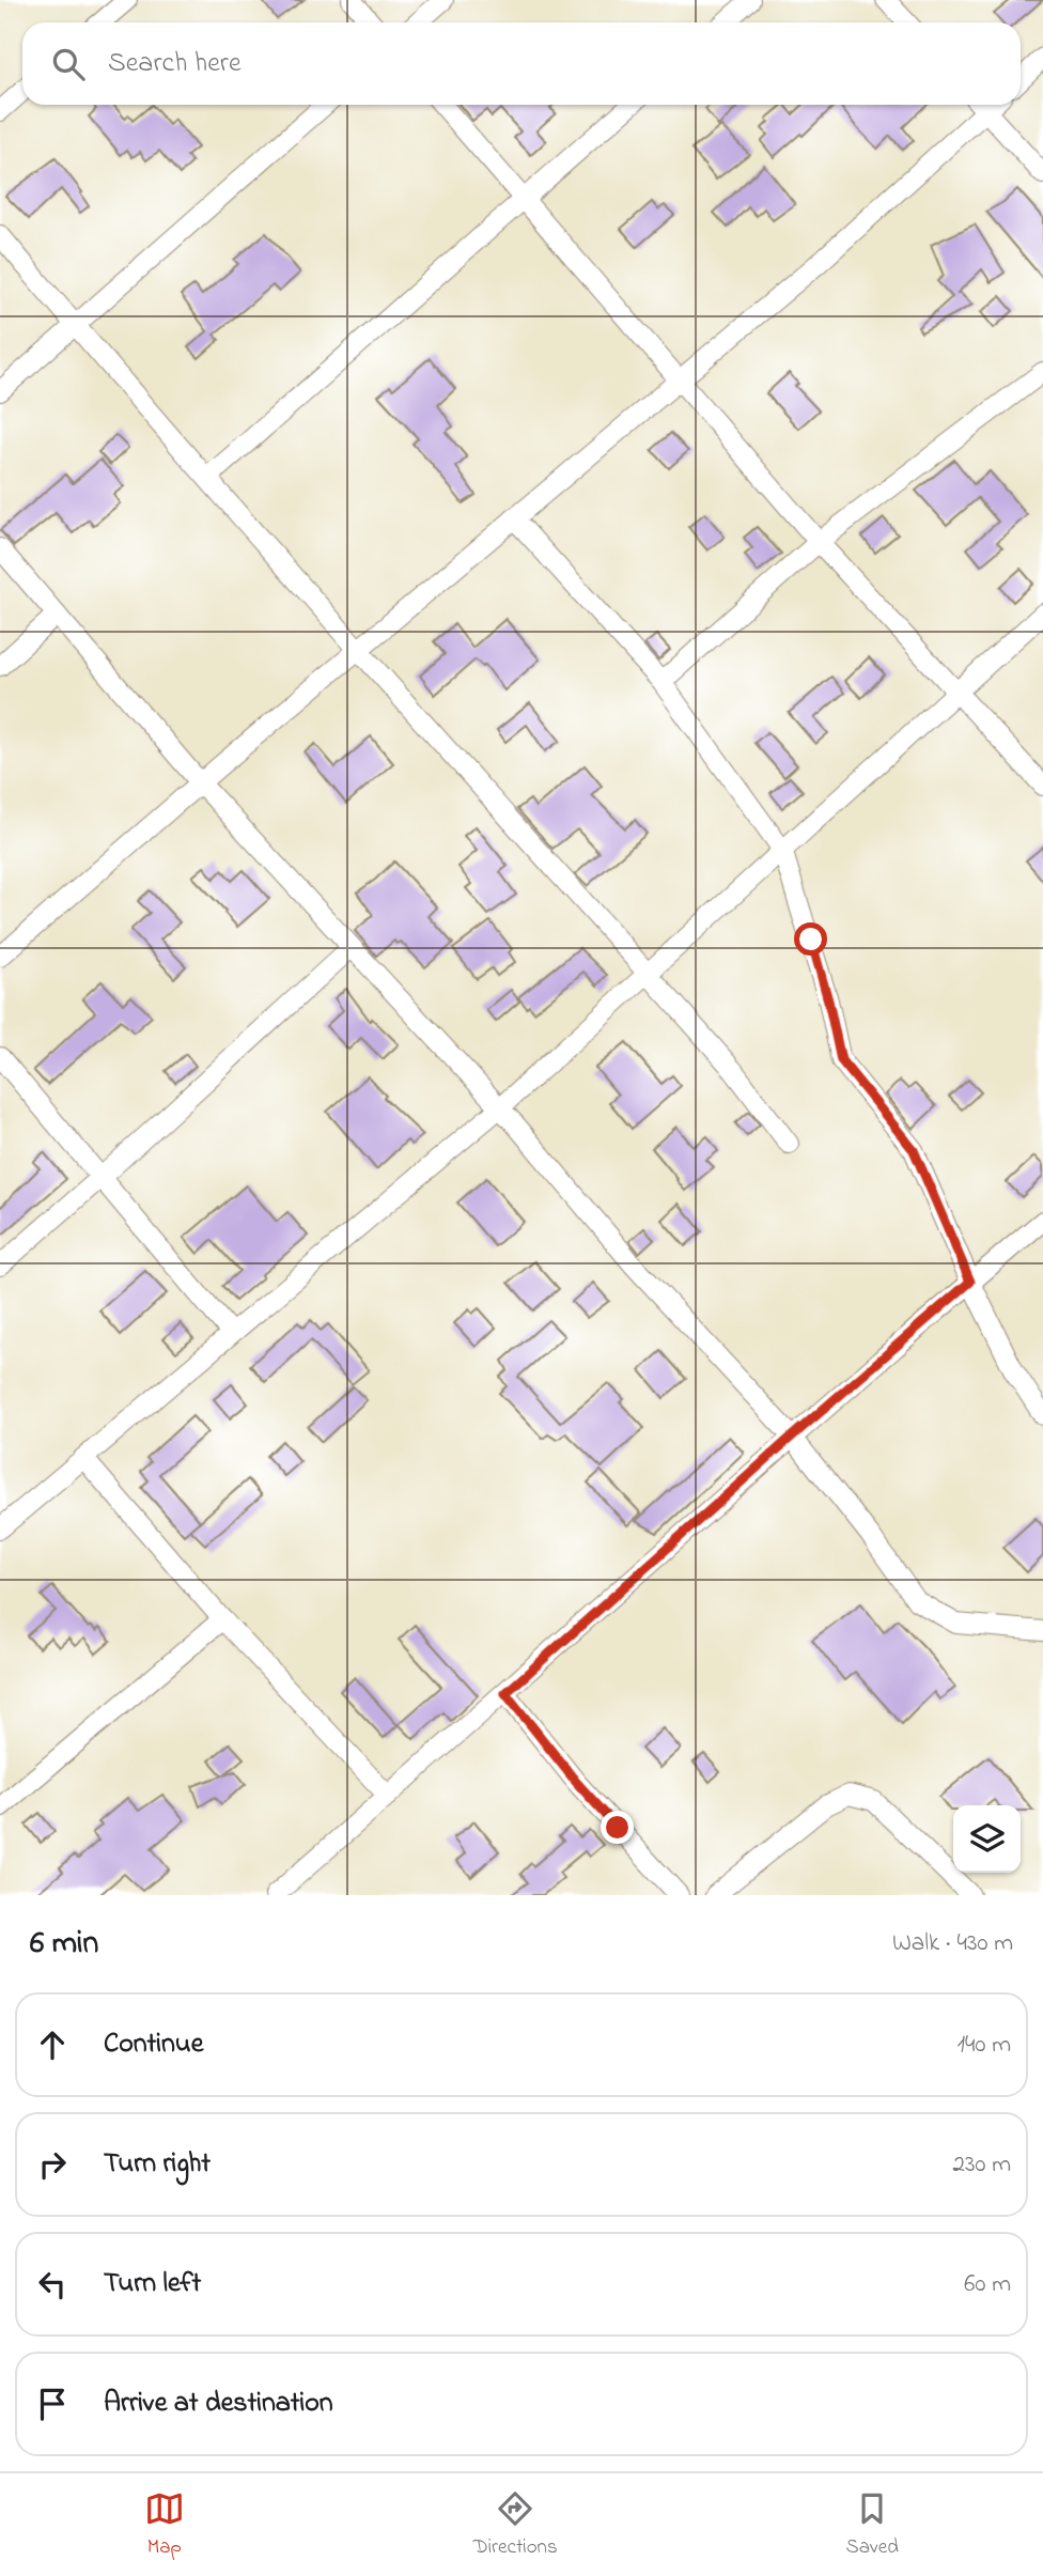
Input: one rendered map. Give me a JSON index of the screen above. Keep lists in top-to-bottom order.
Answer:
{
  "page": {
    "search": "Search here",
    "heading": ["6 min", "Walk · 430 m"],
    "list": [
      ["Continue", "140 m"],
      ["Turn right", "230 m"],
      ["Turn left", "60 m"],
      "Arrive at destination"
    ],
    "nav": ["Map", "Directions", "Saved"]
  }
}
